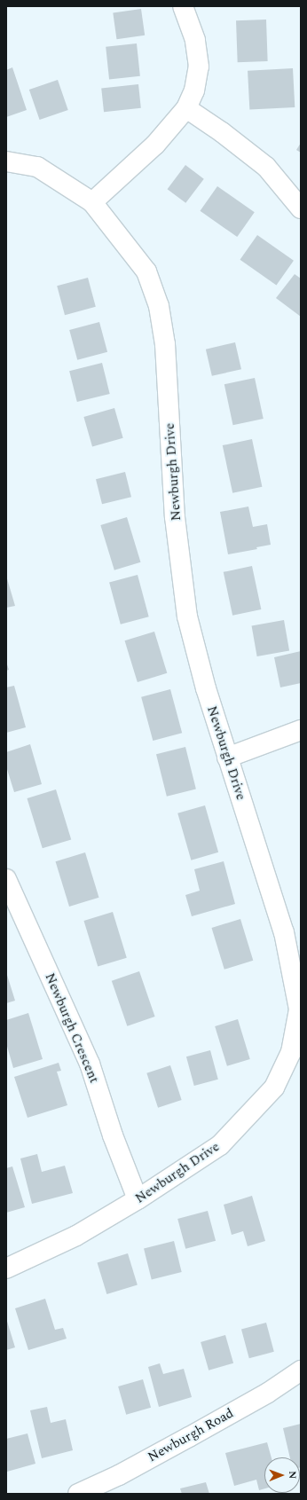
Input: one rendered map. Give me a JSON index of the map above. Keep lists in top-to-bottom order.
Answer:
{
  "streets": {
    "street": ["Newburgh Drive", "Newburgh Crescent", "Newburgh Road"]
  },
  "crossings": [
    ["Newburgh Drive", "Newburgh Crescent"]
  ],
  "north": "right"
}
